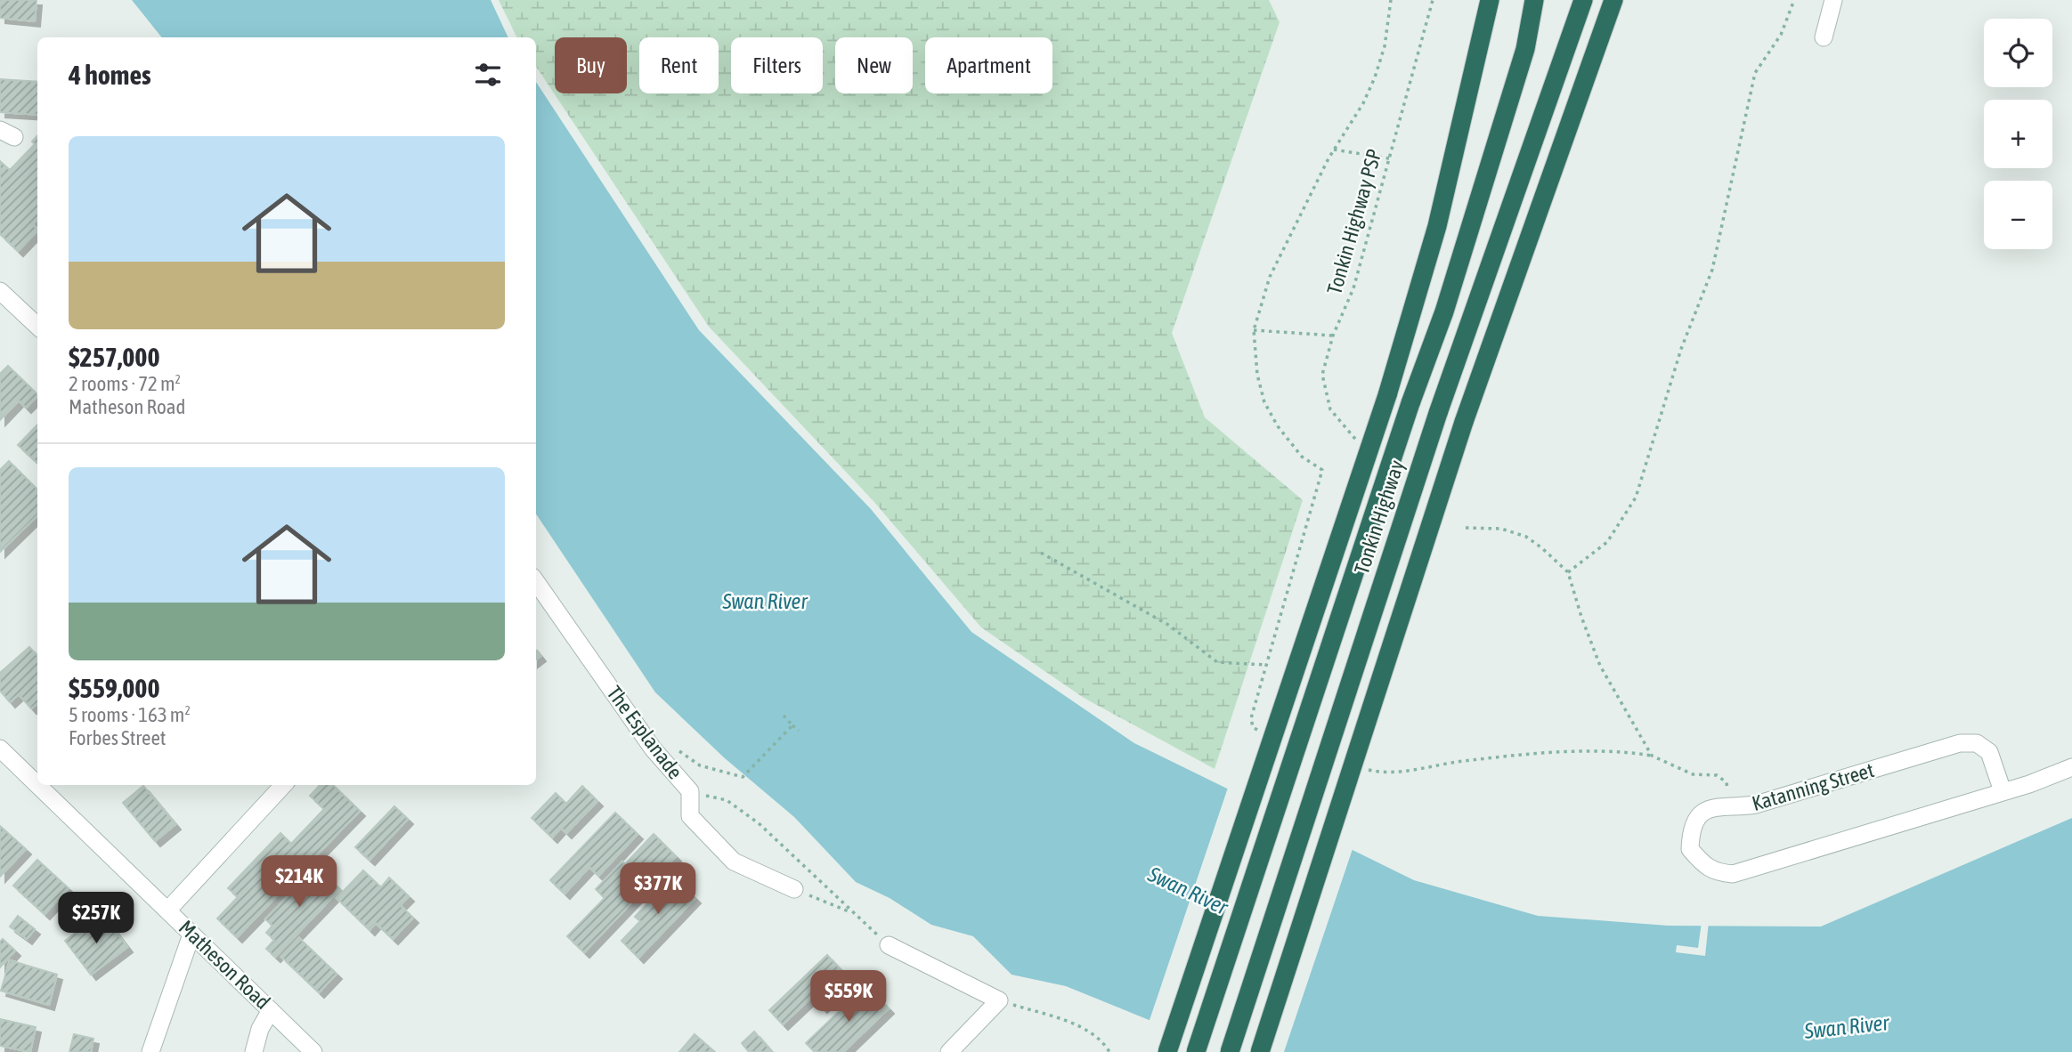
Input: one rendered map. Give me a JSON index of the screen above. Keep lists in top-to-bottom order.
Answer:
{
  "streets": {
    "highway": ["Tonkin Highway"],
    "street": ["The Esplanade", "Katanning Street", "Matheson Road"],
    "path": ["Tonkin Highway PSP"]
  },
  "water": ["Swan River"],
  "page": {
    "map_buttons": ["+", "−"],
    "chip": [
      "Buy",
      "Rent",
      "Filters",
      "New",
      "Apartment"
    ],
    "heading": "4 homes",
    "list": [
      {
        "name": "$257,000",
        "note": "2 rooms · 72 m² · Matheson Road"
      },
      {
        "name": "$559,000",
        "note": "5 rooms · 163 m² · Forbes Street"
      }
    ],
    "price": [
      "$214K",
      "$377K",
      "$257K",
      "$559K"
    ]
  }
}
